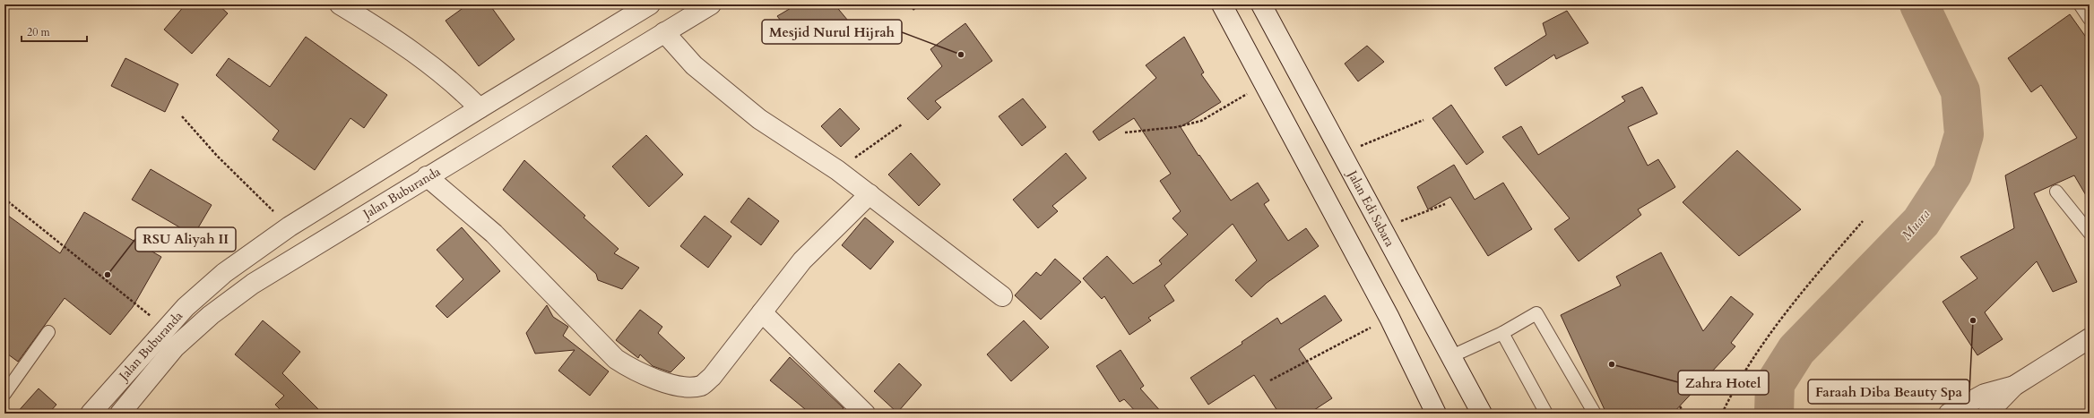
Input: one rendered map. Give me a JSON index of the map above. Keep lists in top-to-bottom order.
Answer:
{
  "streets": {
    "street": ["Jalan Buburanda", "Jalan Edi Sabara"]
  },
  "water": ["Muara"],
  "places": [
    "Mesjid Nurul Hijrah",
    "RSU Aliyah II",
    "Faraah Diba Beauty Spa",
    "Zahra Hotel"
  ],
  "scale_bar": "20 m"
}
